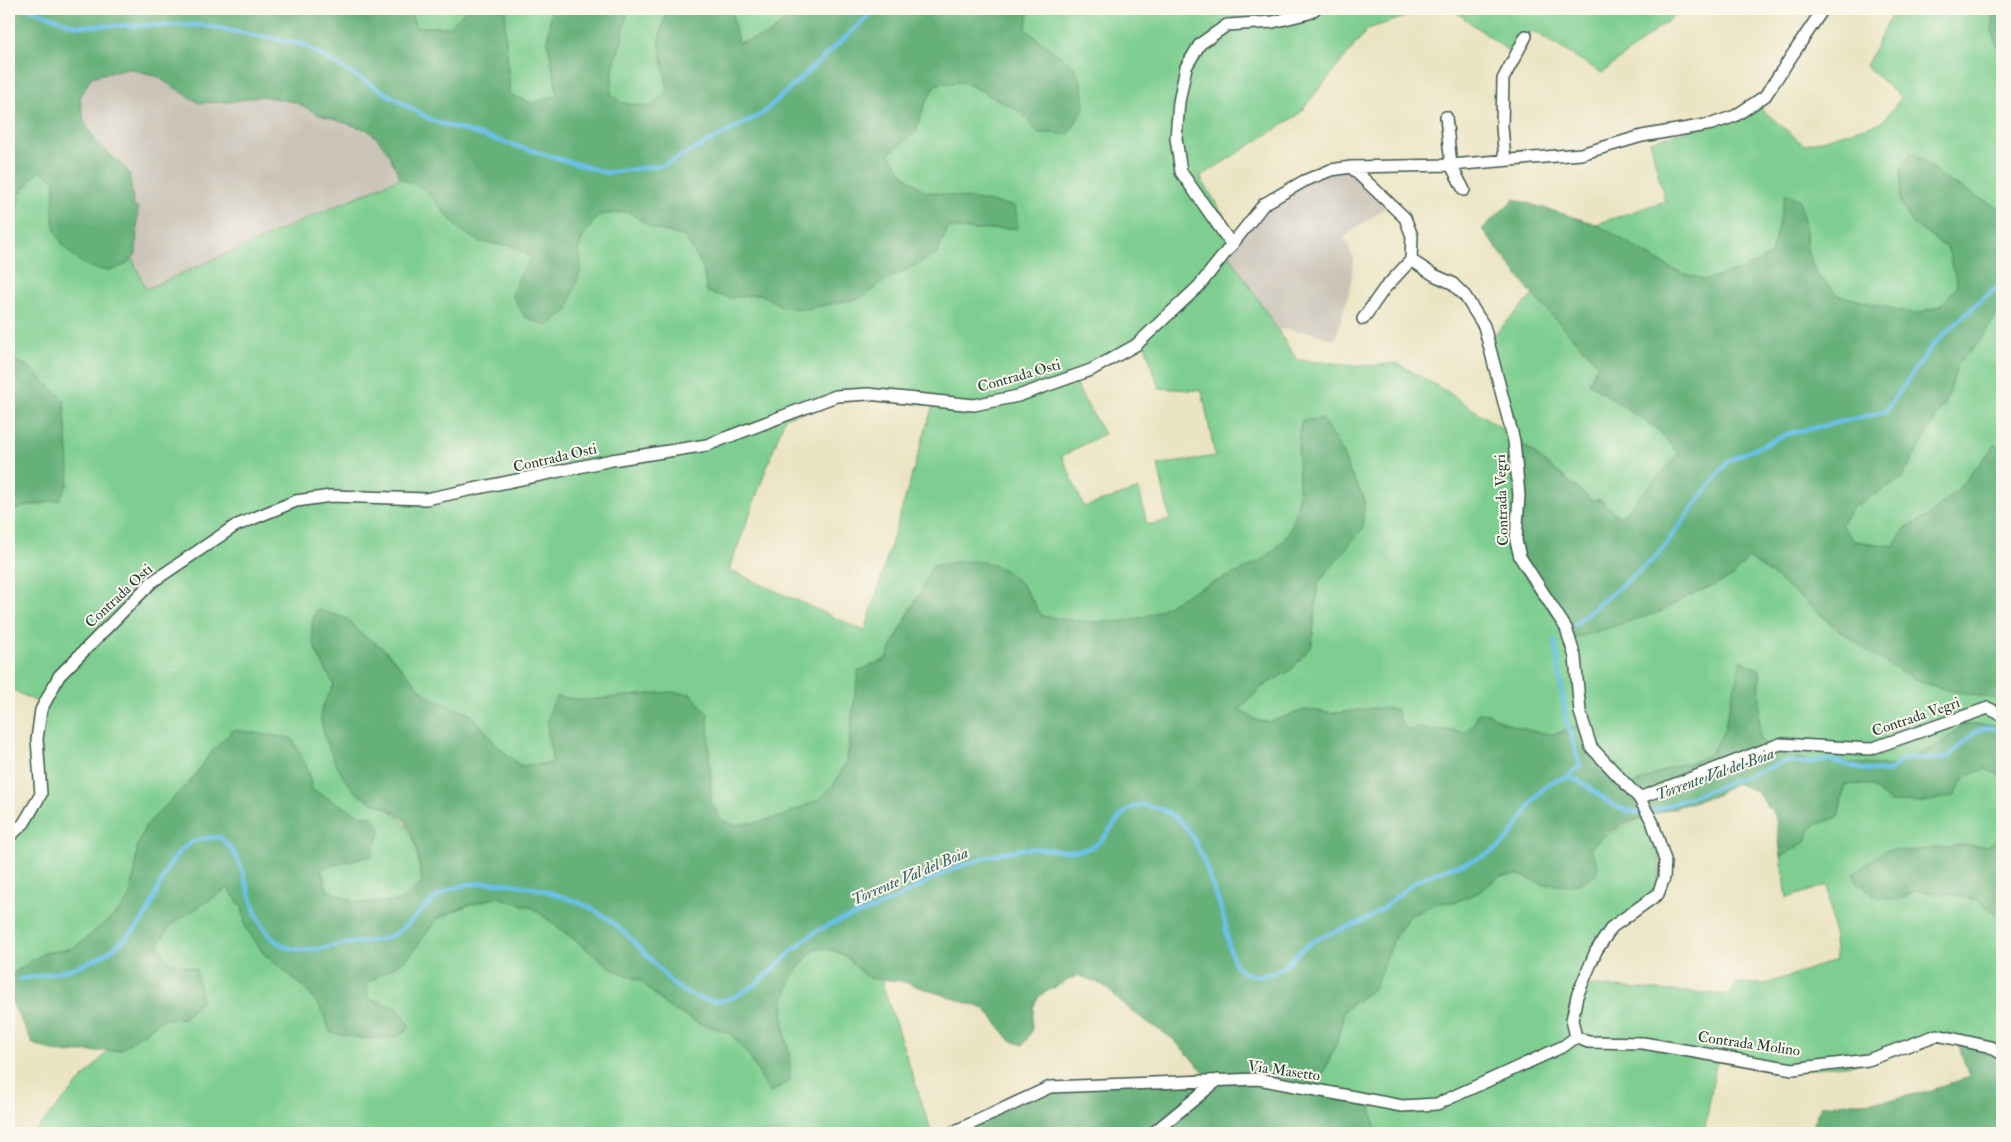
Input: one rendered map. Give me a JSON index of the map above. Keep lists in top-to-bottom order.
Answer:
{
  "streets": {
    "street": [
      "Contrada Osti",
      "Contrada Vegri",
      "Contrada Molino",
      "Via Masetto"
    ]
  },
  "crossings": [
    ["Contrada Vegri", "Contrada Molino"],
    ["Contrada Vegri", "Via Masetto"],
    ["Contrada Molino", "Via Masetto"]
  ],
  "water": ["Torrente Val del Boia"]
}
